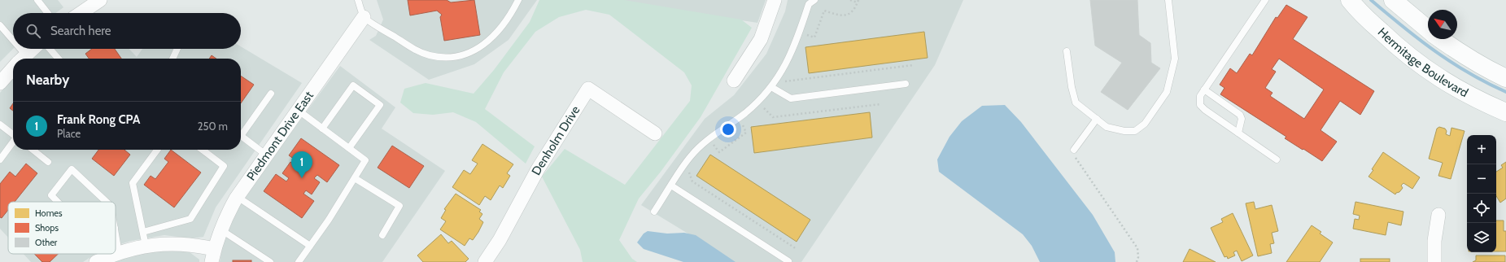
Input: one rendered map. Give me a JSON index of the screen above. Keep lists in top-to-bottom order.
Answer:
{
  "streets": {
    "street": ["Hermitage Boulevard", "Piedmont Drive East", "Denholm Drive"]
  },
  "legend": ["Homes", "Shops", "Other"],
  "north": "top left",
  "page": {
    "search": "Search here",
    "heading": "Nearby",
    "list": [
      {
        "mark": "1",
        "name": "Frank Rong CPA",
        "note": "Place",
        "value": "250 m"
      }
    ],
    "map_buttons": ["+", "−"],
    "pins": "1"
  }
}
